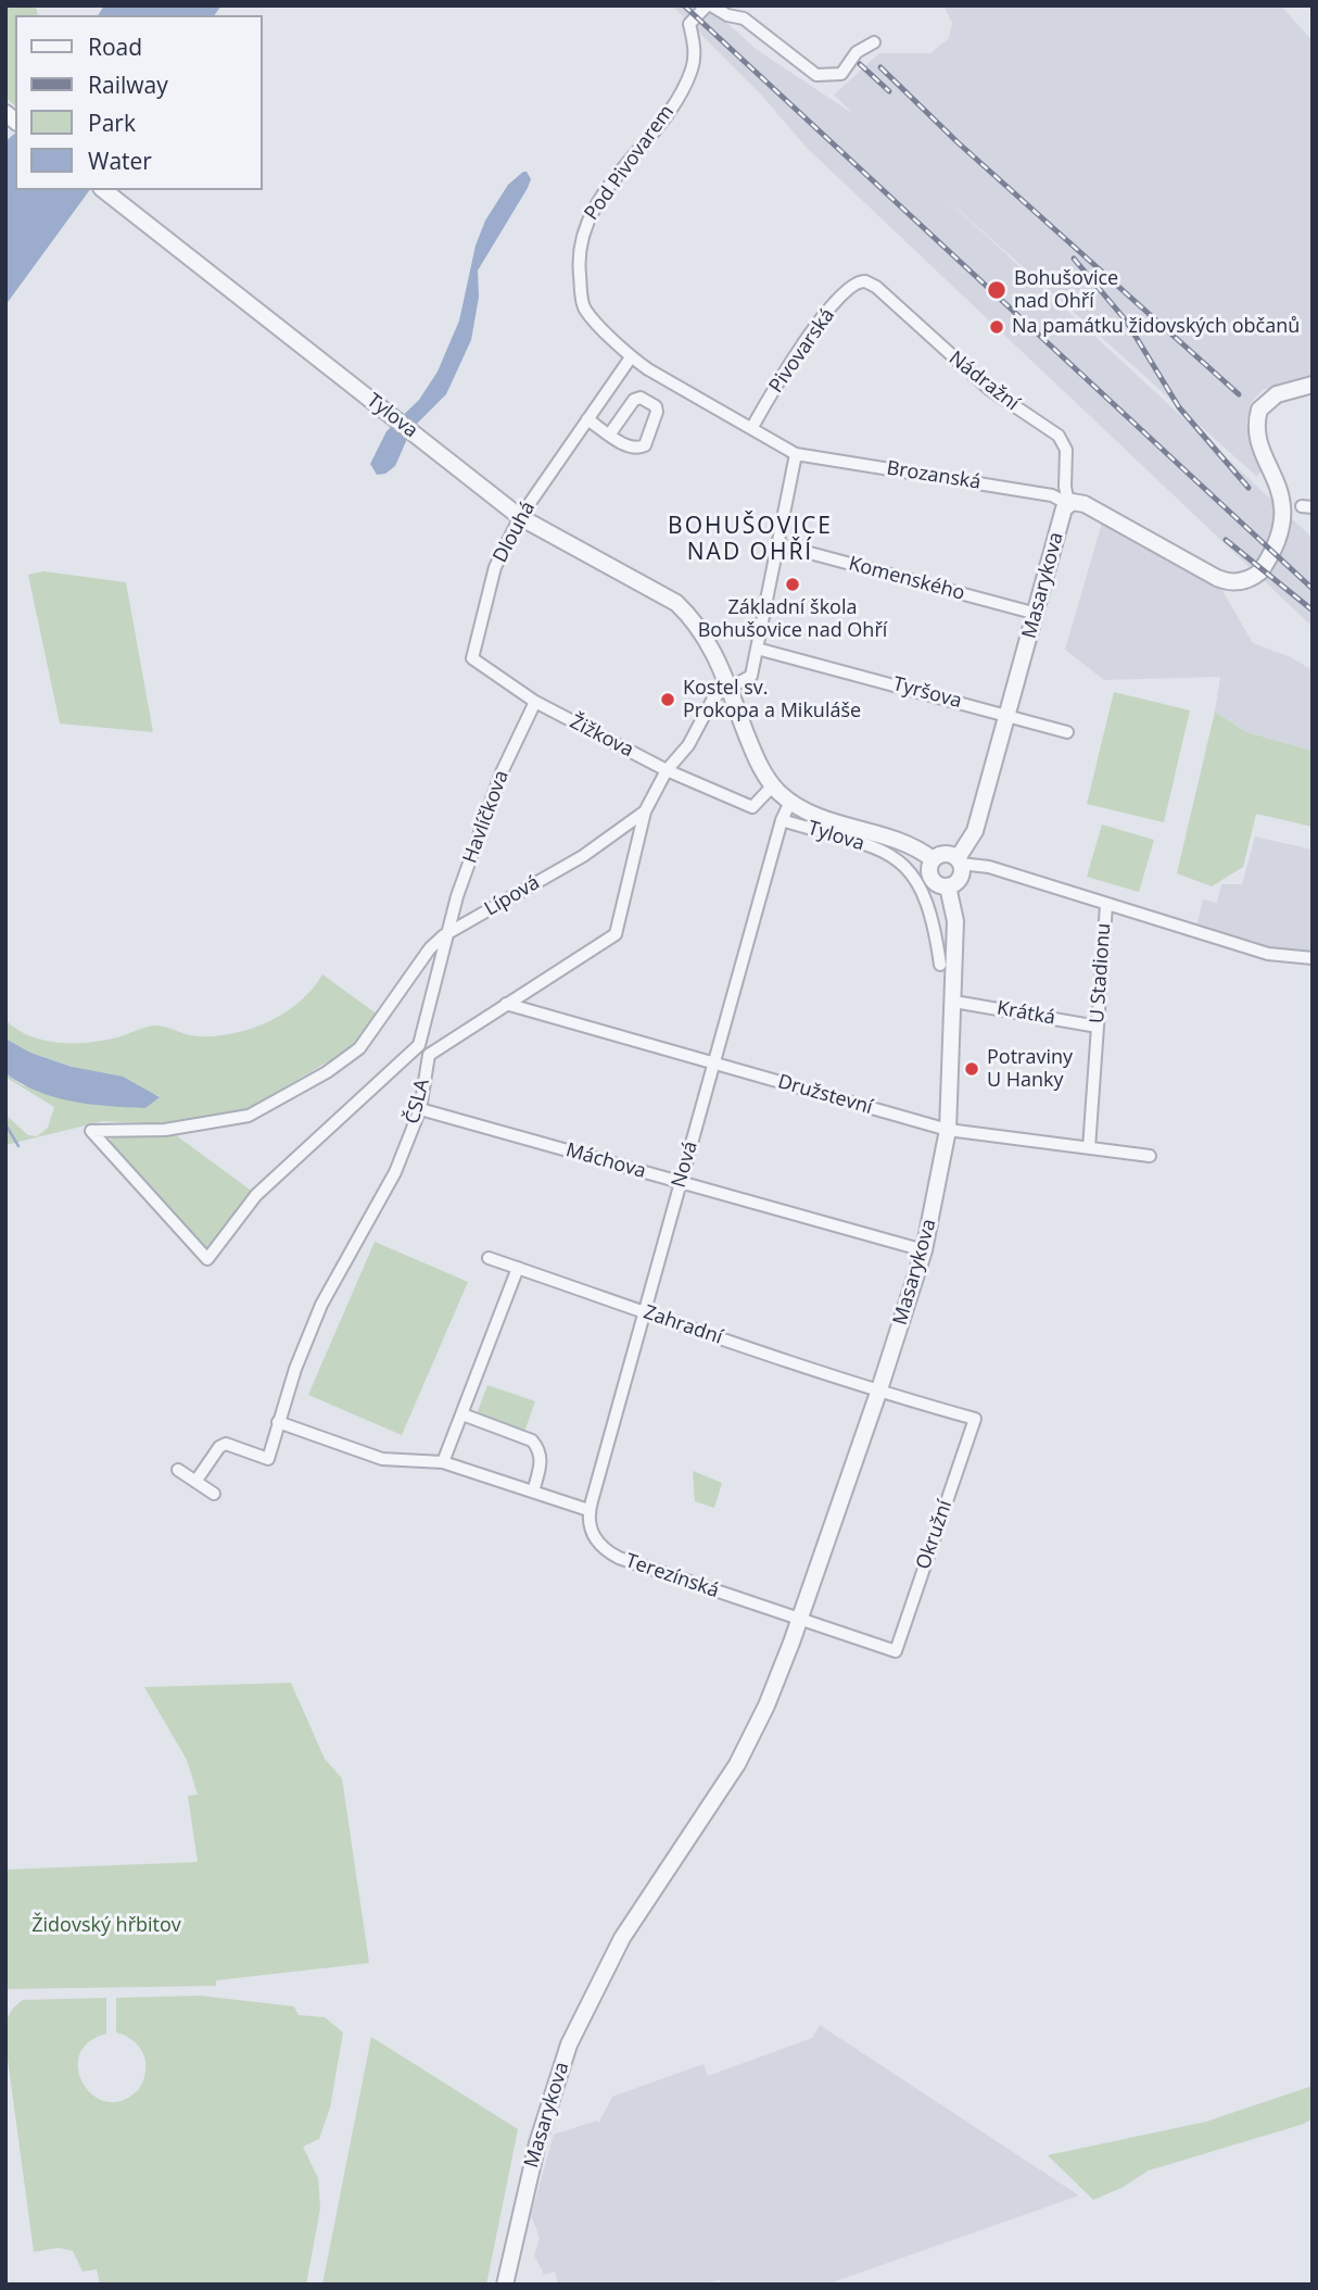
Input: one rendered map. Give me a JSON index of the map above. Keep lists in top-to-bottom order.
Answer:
{
  "streets": {
    "street": [
      "Pod Pivovarem",
      "Pivovarská",
      "Nádražní",
      "Tylova",
      "Brozanská",
      "Dlouhá",
      "Komenského",
      "Masarykova",
      "Tyršova",
      "Žižkova",
      "Havlíčkova",
      "Lípová",
      "U Stadionu",
      "Krátká",
      "Družstevní",
      "ČSLA",
      "Máchova",
      "Nová",
      "Zahradní",
      "Okružní",
      "Terezínská"
    ]
  },
  "crossings": [
    ["Pod Pivovarem", "Dlouhá"],
    ["Pivovarská", "Nádražní"],
    ["Nádražní", "Brozanská"],
    ["Nádražní", "Masarykova"],
    ["Tylova", "Dlouhá"],
    ["Tylova", "Masarykova"],
    ["Tylova", "Žižkova"],
    ["Tylova", "Lípová"],
    ["Tylova", "U Stadionu"],
    ["Tylova", "Nová"],
    ["Brozanská", "Masarykova"],
    ["Dlouhá", "Žižkova"],
    ["Dlouhá", "Havlíčkova"],
    ["Komenského", "Masarykova"],
    ["Masarykova", "Tyršova"],
    ["Masarykova", "U Stadionu"],
    ["Masarykova", "Krátká"],
    ["Masarykova", "Družstevní"],
    ["Masarykova", "Máchova"],
    ["Masarykova", "Zahradní"],
    ["Masarykova", "Okružní"],
    ["Masarykova", "Terezínská"],
    ["Tyršova", "Lípová"],
    ["Žižkova", "Havlíčkova"],
    ["Žižkova", "Lípová"],
    ["Havlíčkova", "Lípová"],
    ["Lípová", "ČSLA"],
    ["U Stadionu", "Krátká"],
    ["U Stadionu", "Družstevní"],
    ["Družstevní", "ČSLA"],
    ["Družstevní", "Nová"],
    ["ČSLA", "Máchova"],
    ["Máchova", "Nová"],
    ["Nová", "Zahradní"],
    ["Nová", "Terezínská"],
    ["Zahradní", "Okružní"],
    ["Okružní", "Terezínská"]
  ],
  "districts": ["BOHUŠOVICE NAD OHŘÍ"],
  "parks": ["Židovský hřbitov"],
  "places": [
    "Bohušovice nad Ohří",
    "Na památku židovských občanů",
    "Základní škola Bohušovice nad Ohří",
    "Kostel sv. Prokopa a Mikuláše",
    "Potraviny U Hanky"
  ],
  "legend": [
    "Road",
    "Railway",
    "Park",
    "Water"
  ]
}
